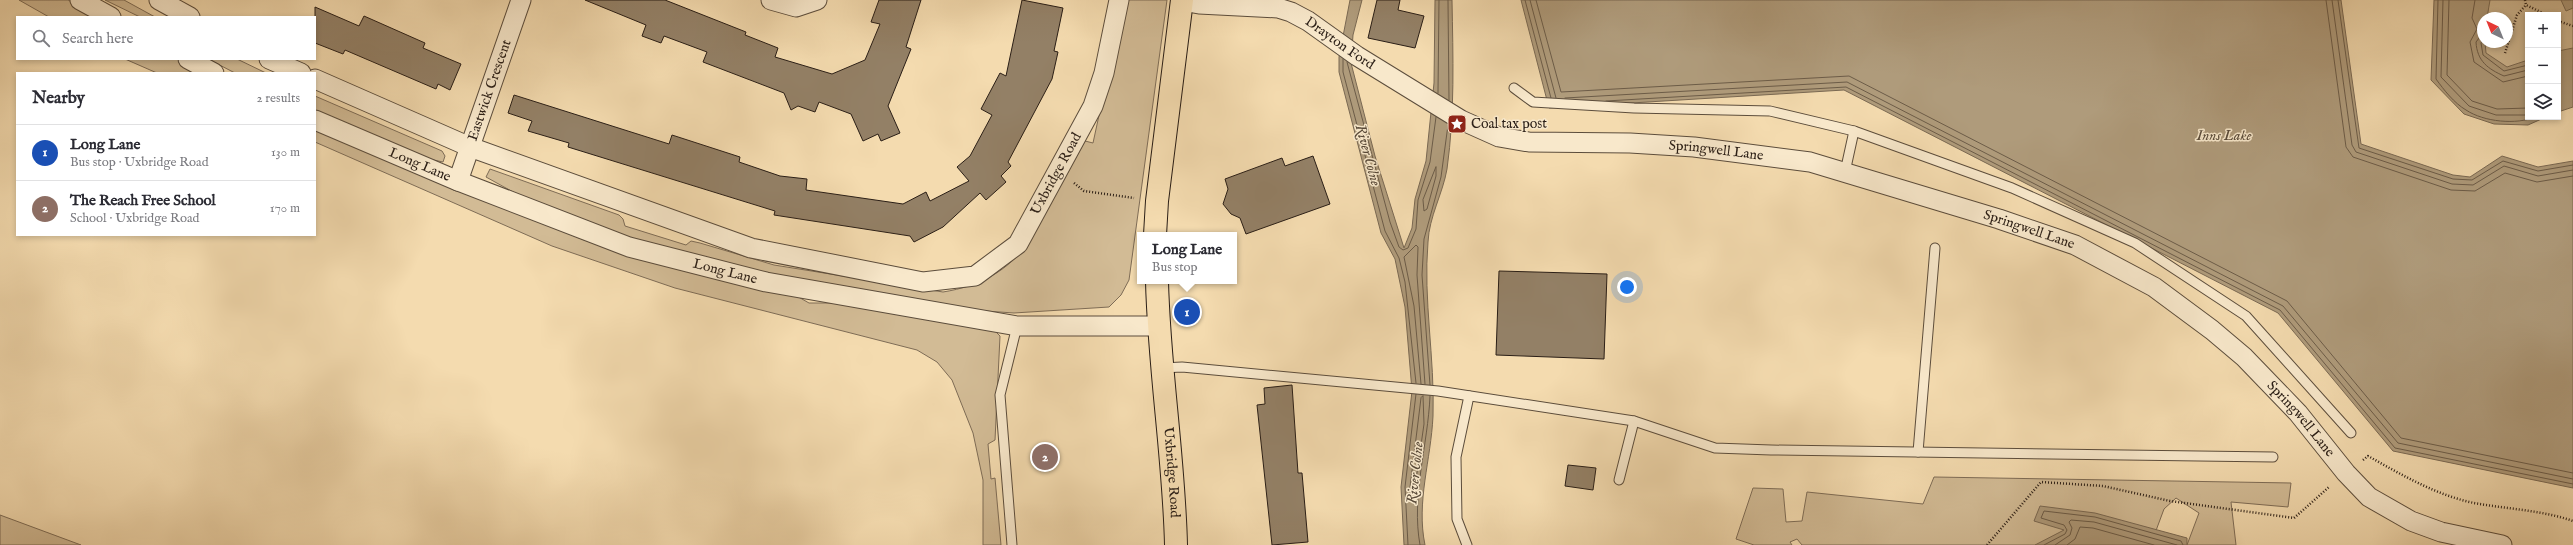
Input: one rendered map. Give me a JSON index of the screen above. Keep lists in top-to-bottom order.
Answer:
{
  "streets": {
    "main road": ["Uxbridge Road"],
    "street": [
      "Drayton Ford",
      "Eastwick Crescent",
      "Springwell Lane",
      "Long Lane"
    ]
  },
  "crossings": [
    ["Drayton Ford", "Springwell Lane"],
    ["Eastwick Crescent", "Long Lane"],
    ["Eastwick Crescent", "Uxbridge Road"],
    ["Long Lane", "Uxbridge Road"]
  ],
  "water": ["Inns Lake", "River Colne"],
  "places": {
    "place": ["Coal tax post"]
  },
  "north": "top left",
  "page": {
    "map_buttons": ["+", "−"],
    "search": "Search here",
    "heading": ["Nearby", "2 results"],
    "list": [
      {
        "mark": "1",
        "name": "Long Lane",
        "note": "Bus stop · Uxbridge Road",
        "value": "130 m"
      },
      {
        "mark": "2",
        "name": "The Reach Free School",
        "note": "School · Uxbridge Road",
        "value": "170 m"
      }
    ],
    "popup": ["Long Lane", "Bus stop"],
    "pins": ["1", "2"]
  }
}
